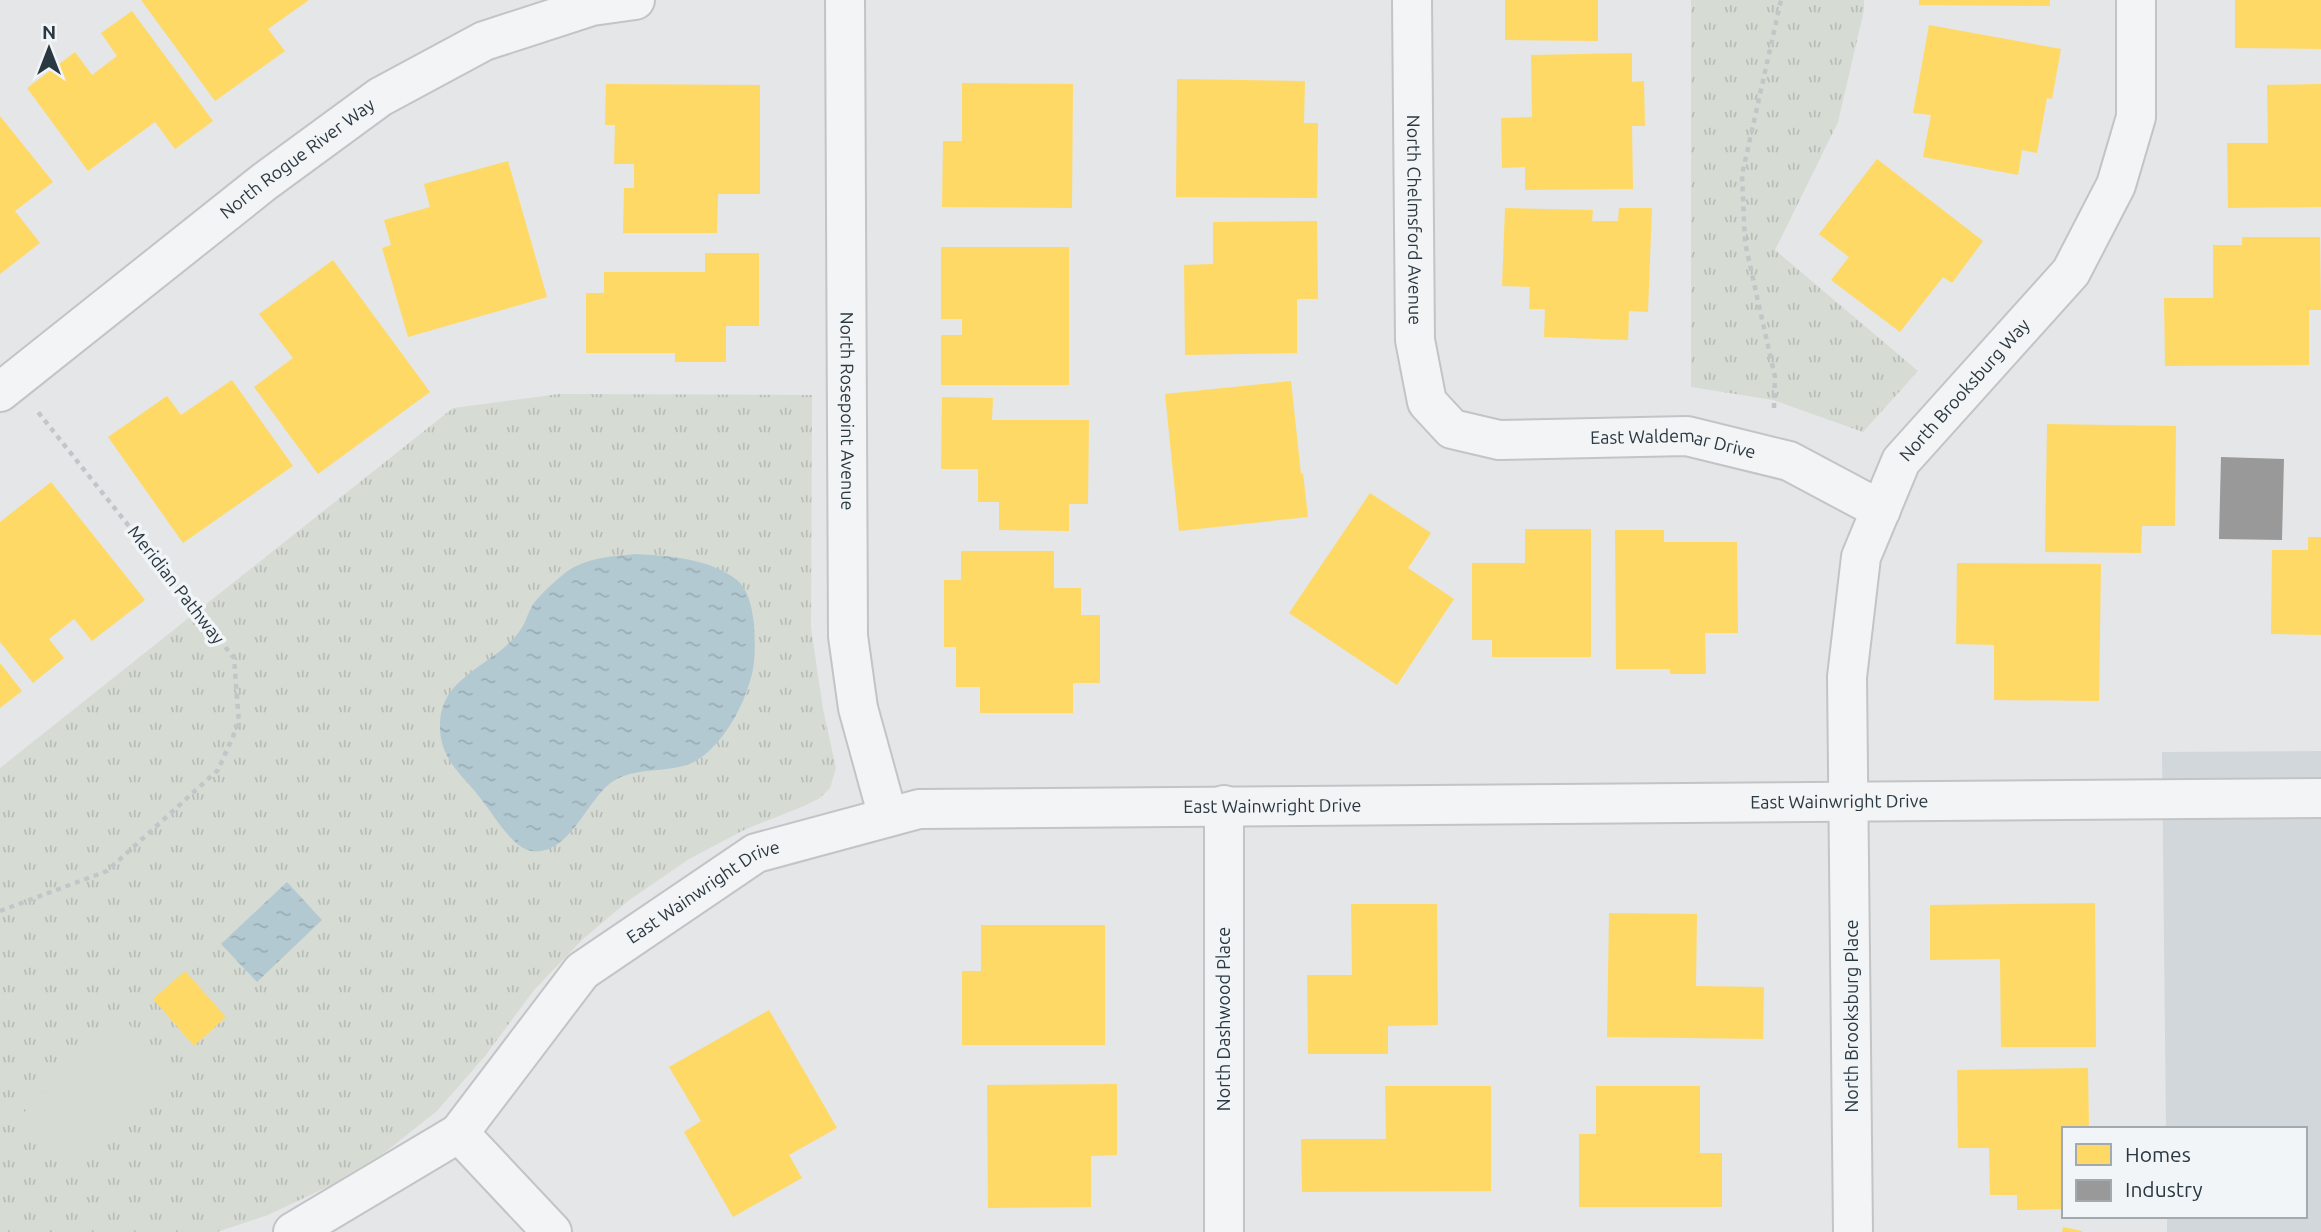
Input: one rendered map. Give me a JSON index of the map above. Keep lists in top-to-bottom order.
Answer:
{
  "streets": {
    "street": [
      "North Rogue River Way",
      "North Chelmsford Avenue",
      "North Brooksburg Way",
      "North Rosepoint Avenue",
      "East Waldemar Drive",
      "East Wainwright Drive",
      "North Brooksburg Place",
      "North Dashwood Place"
    ],
    "path": ["Meridian Pathway"]
  },
  "crossings": [
    ["North Chelmsford Avenue", "East Waldemar Drive"],
    ["North Brooksburg Way", "East Waldemar Drive"],
    ["North Brooksburg Way", "East Wainwright Drive"],
    ["North Brooksburg Way", "North Brooksburg Place"],
    ["North Rosepoint Avenue", "East Wainwright Drive"],
    ["East Wainwright Drive", "North Brooksburg Place"],
    ["East Wainwright Drive", "North Dashwood Place"]
  ],
  "legend": ["Homes", "Industry"],
  "north": "top"
}
